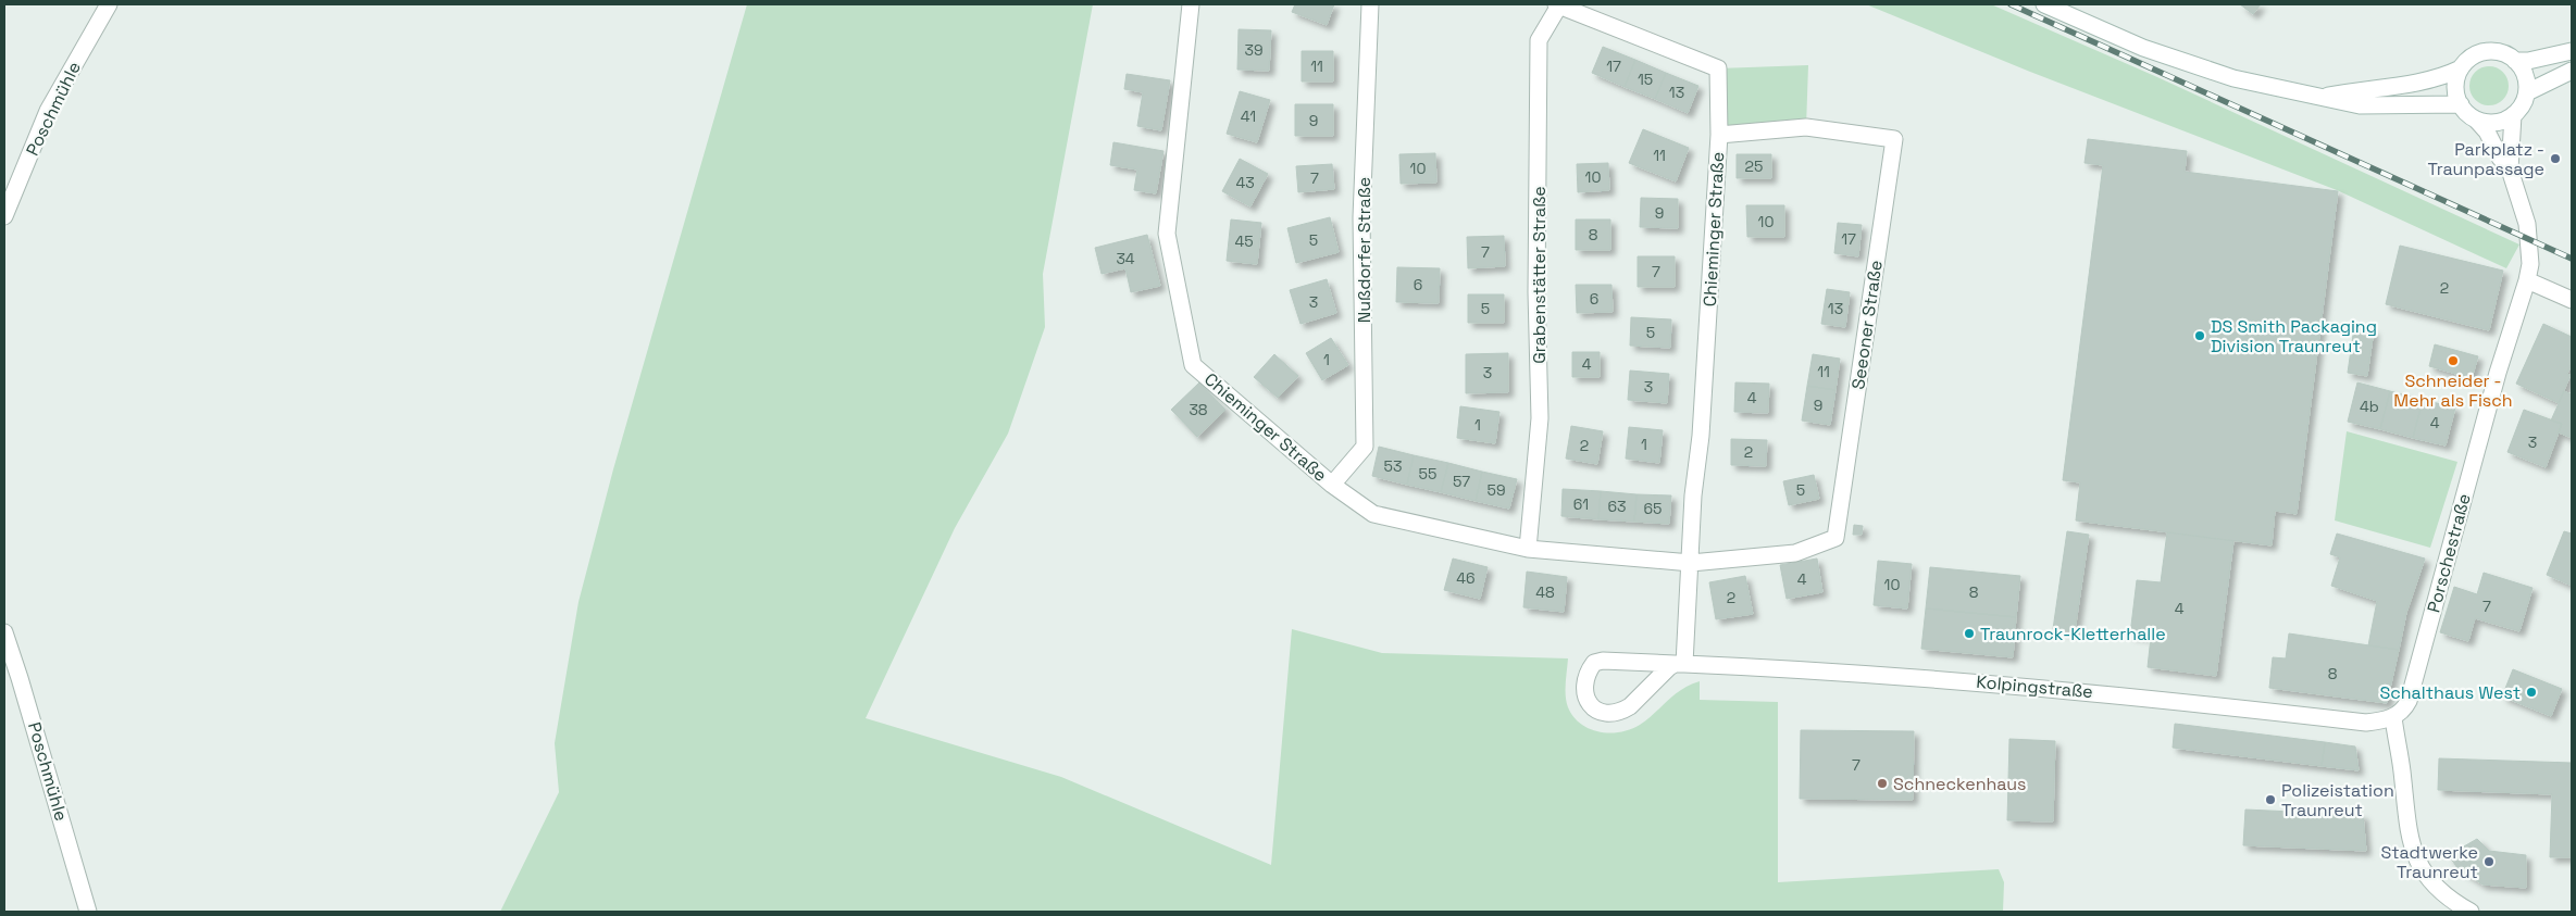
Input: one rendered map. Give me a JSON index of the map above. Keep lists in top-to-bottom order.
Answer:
{
  "streets": {
    "street": [
      "Poschmühle",
      "Chieminger Straße",
      "Nußdorfer Straße",
      "Grabenstätter Straße",
      "Seeoner Straße",
      "Porschestraße",
      "Kolpingstraße"
    ]
  },
  "crossings": [
    ["Chieminger Straße", "Nußdorfer Straße"],
    ["Chieminger Straße", "Grabenstätter Straße"],
    ["Chieminger Straße", "Seeoner Straße"],
    ["Chieminger Straße", "Kolpingstraße"],
    ["Porschestraße", "Kolpingstraße"]
  ],
  "places": [
    "Parkplatz - Traunpassage",
    "DS Smith Packaging Division Traunreut",
    "Schneider - Mehr als Fisch",
    "Traunrock-Kletterhalle",
    "Schalthaus West",
    "Schneckenhaus",
    "Polizeistation Traunreut",
    "Stadtwerke Traunreut"
  ],
  "house_numbers": [
    "39",
    "11",
    "17",
    "15",
    "13",
    "41",
    "9",
    "11",
    "25",
    "10",
    "10",
    "7",
    "43",
    "9",
    "10",
    "8",
    "17",
    "5",
    "45",
    "7",
    "34",
    "7",
    "6",
    "2",
    "6",
    "3",
    "5",
    "13",
    "5",
    "1",
    "4",
    "11",
    "3",
    "3",
    "4",
    "9",
    "4b",
    "38",
    "4",
    "1",
    "3",
    "1",
    "2",
    "2",
    "53",
    "55",
    "57",
    "59",
    "5",
    "61",
    "63",
    "65",
    "46",
    "4",
    "10",
    "48",
    "8",
    "2",
    "7",
    "4",
    "8",
    "7"
  ]
}
